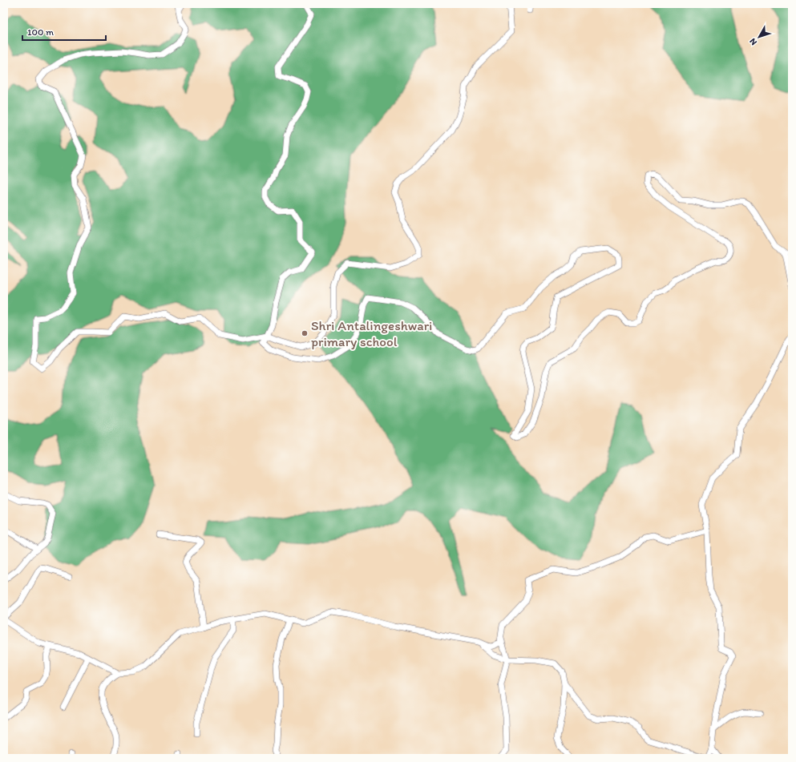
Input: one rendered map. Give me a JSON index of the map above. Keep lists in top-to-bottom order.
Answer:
{
  "places": ["Shri Antalingeshwari primary school"],
  "scale_bar": "100 m",
  "north": "bottom left"
}
